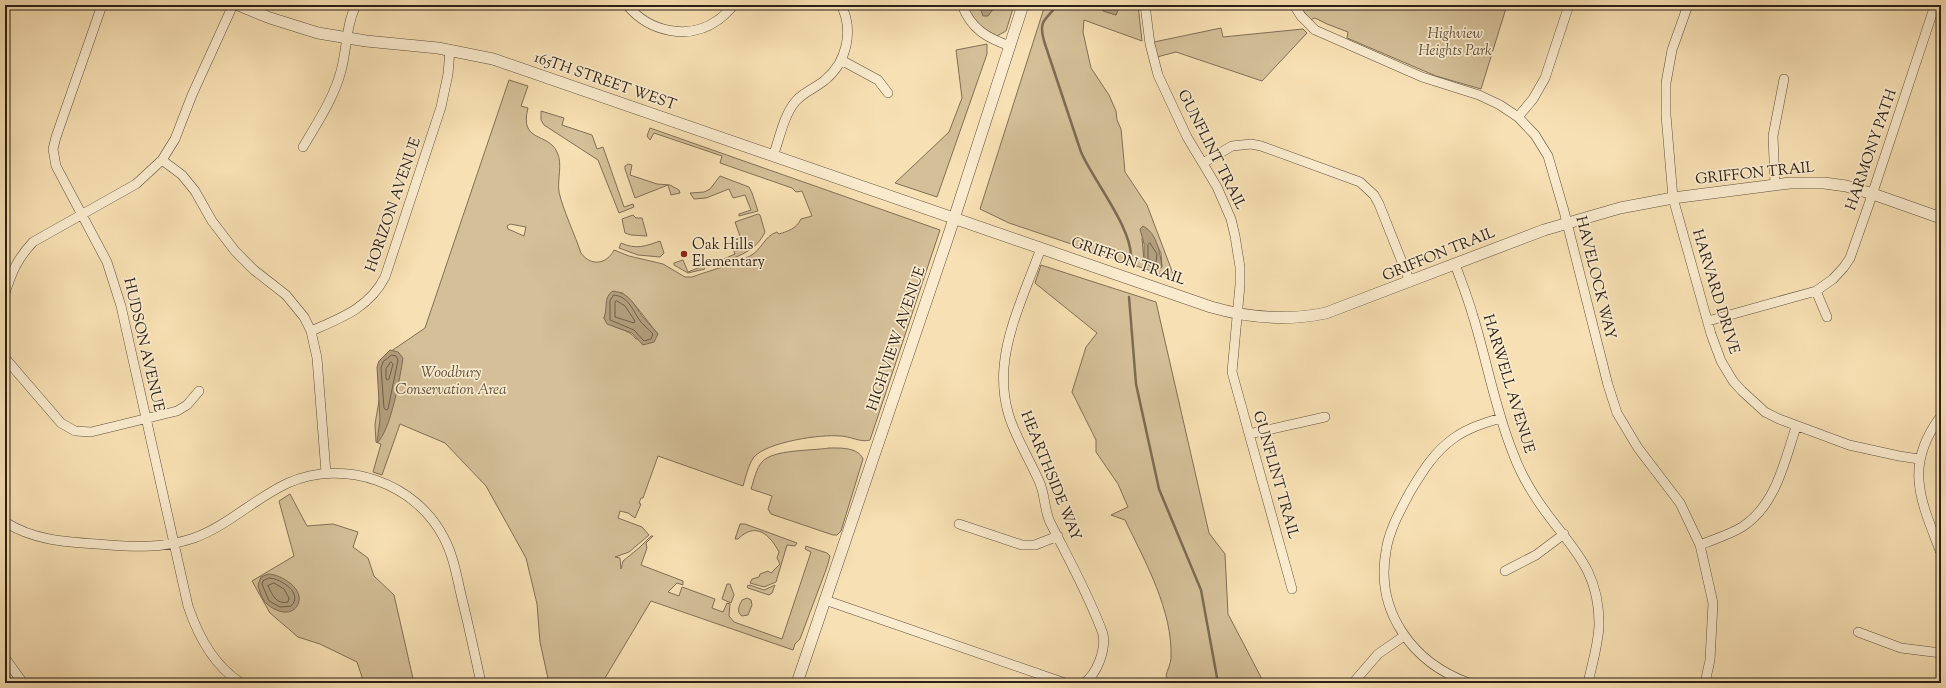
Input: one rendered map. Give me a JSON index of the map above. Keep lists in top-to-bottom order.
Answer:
{
  "streets": {
    "street": [
      "165TH STREET WEST",
      "GUNFLINT TRAIL",
      "HARMONY PATH",
      "GRIFFON TRAIL",
      "HORIZON AVENUE",
      "HAVELOCK WAY",
      "HARVARD DRIVE",
      "HIGHVIEW AVENUE",
      "HUDSON AVENUE",
      "HARWELL AVENUE",
      "HEARTHSIDE WAY"
    ]
  },
  "crossings": [
    ["165TH STREET WEST", "GRIFFON TRAIL"],
    ["165TH STREET WEST", "HORIZON AVENUE"],
    ["165TH STREET WEST", "HIGHVIEW AVENUE"],
    ["GUNFLINT TRAIL", "GRIFFON TRAIL"],
    ["HARMONY PATH", "GRIFFON TRAIL"],
    ["HARMONY PATH", "HARVARD DRIVE"],
    ["GRIFFON TRAIL", "HAVELOCK WAY"],
    ["GRIFFON TRAIL", "HARVARD DRIVE"],
    ["GRIFFON TRAIL", "HIGHVIEW AVENUE"],
    ["GRIFFON TRAIL", "HARWELL AVENUE"],
    ["GRIFFON TRAIL", "HEARTHSIDE WAY"]
  ],
  "parks": ["Highview Heights Park", "Woodbury Conservation Area"],
  "places": ["Oak Hills Elementary"]
}
